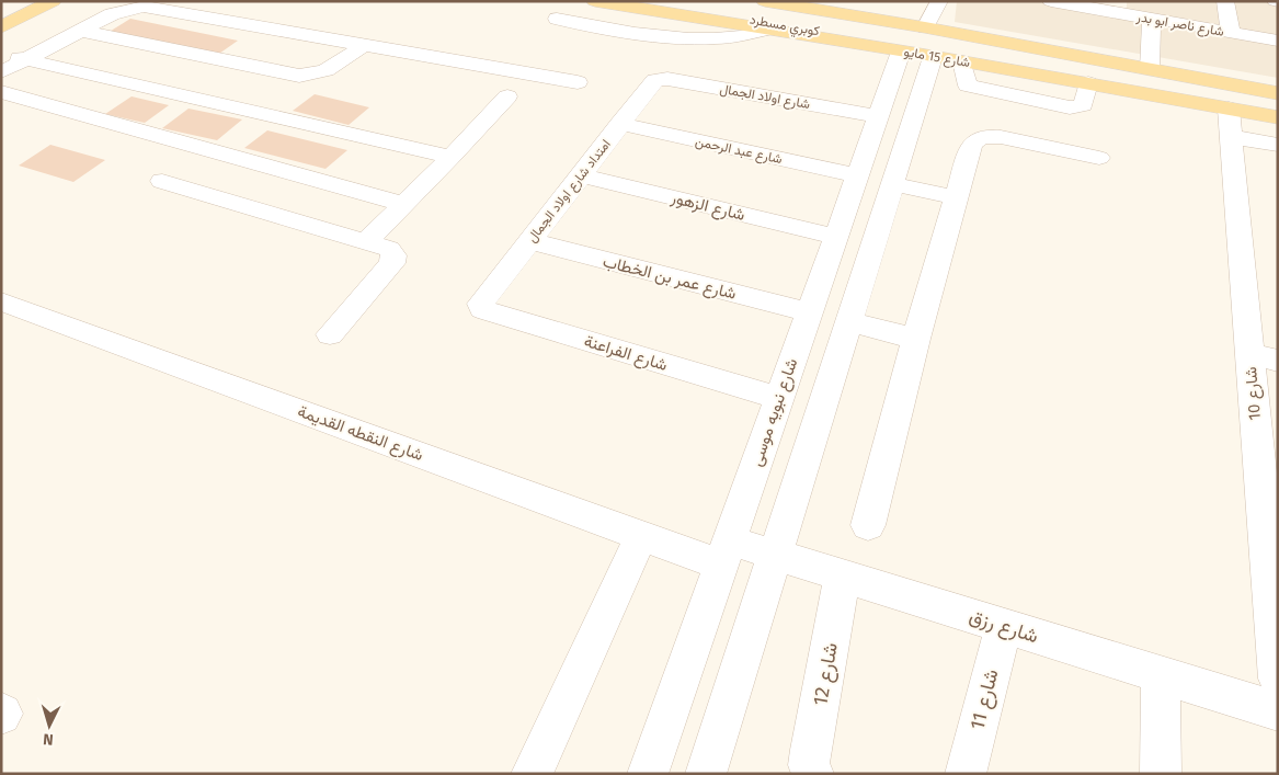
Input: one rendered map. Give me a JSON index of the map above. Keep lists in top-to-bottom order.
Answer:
{
  "streets": {
    "main road": ["كوبري مسطرد", "شارع 15 مايو"],
    "street": [
      "شارع ناصر ابو بدر",
      "شارع اولاد الجمال",
      "شارع عبد الرحمن",
      "امتداد شارع اولاد الجمال",
      "شارع الزهور",
      "شارع عمر بن الخطاب",
      "شارع الفراعنة",
      "شارع 10",
      "شارع نبويه موسى",
      "شارع النقطه القديمة",
      "شارع رزق",
      "شارع 12",
      "شارع 11"
    ]
  },
  "crossings": [
    ["كوبري مسطرد", "شارع 15 مايو"],
    ["شارع 15 مايو", "شارع نبويه موسى"],
    ["شارع اولاد الجمال", "امتداد شارع اولاد الجمال"],
    ["شارع اولاد الجمال", "شارع نبويه موسى"],
    ["شارع عبد الرحمن", "امتداد شارع اولاد الجمال"],
    ["شارع عبد الرحمن", "شارع نبويه موسى"],
    ["امتداد شارع اولاد الجمال", "شارع الزهور"],
    ["امتداد شارع اولاد الجمال", "شارع عمر بن الخطاب"],
    ["امتداد شارع اولاد الجمال", "شارع الفراعنة"],
    ["شارع الزهور", "شارع نبويه موسى"],
    ["شارع عمر بن الخطاب", "شارع نبويه موسى"],
    ["شارع الفراعنة", "شارع نبويه موسى"],
    ["شارع نبويه موسى", "شارع النقطه القديمة"],
    ["شارع نبويه موسى", "شارع رزق"],
    ["شارع النقطه القديمة", "شارع رزق"],
    ["شارع رزق", "شارع 12"],
    ["شارع رزق", "شارع 11"]
  ],
  "north": "bottom"
}
